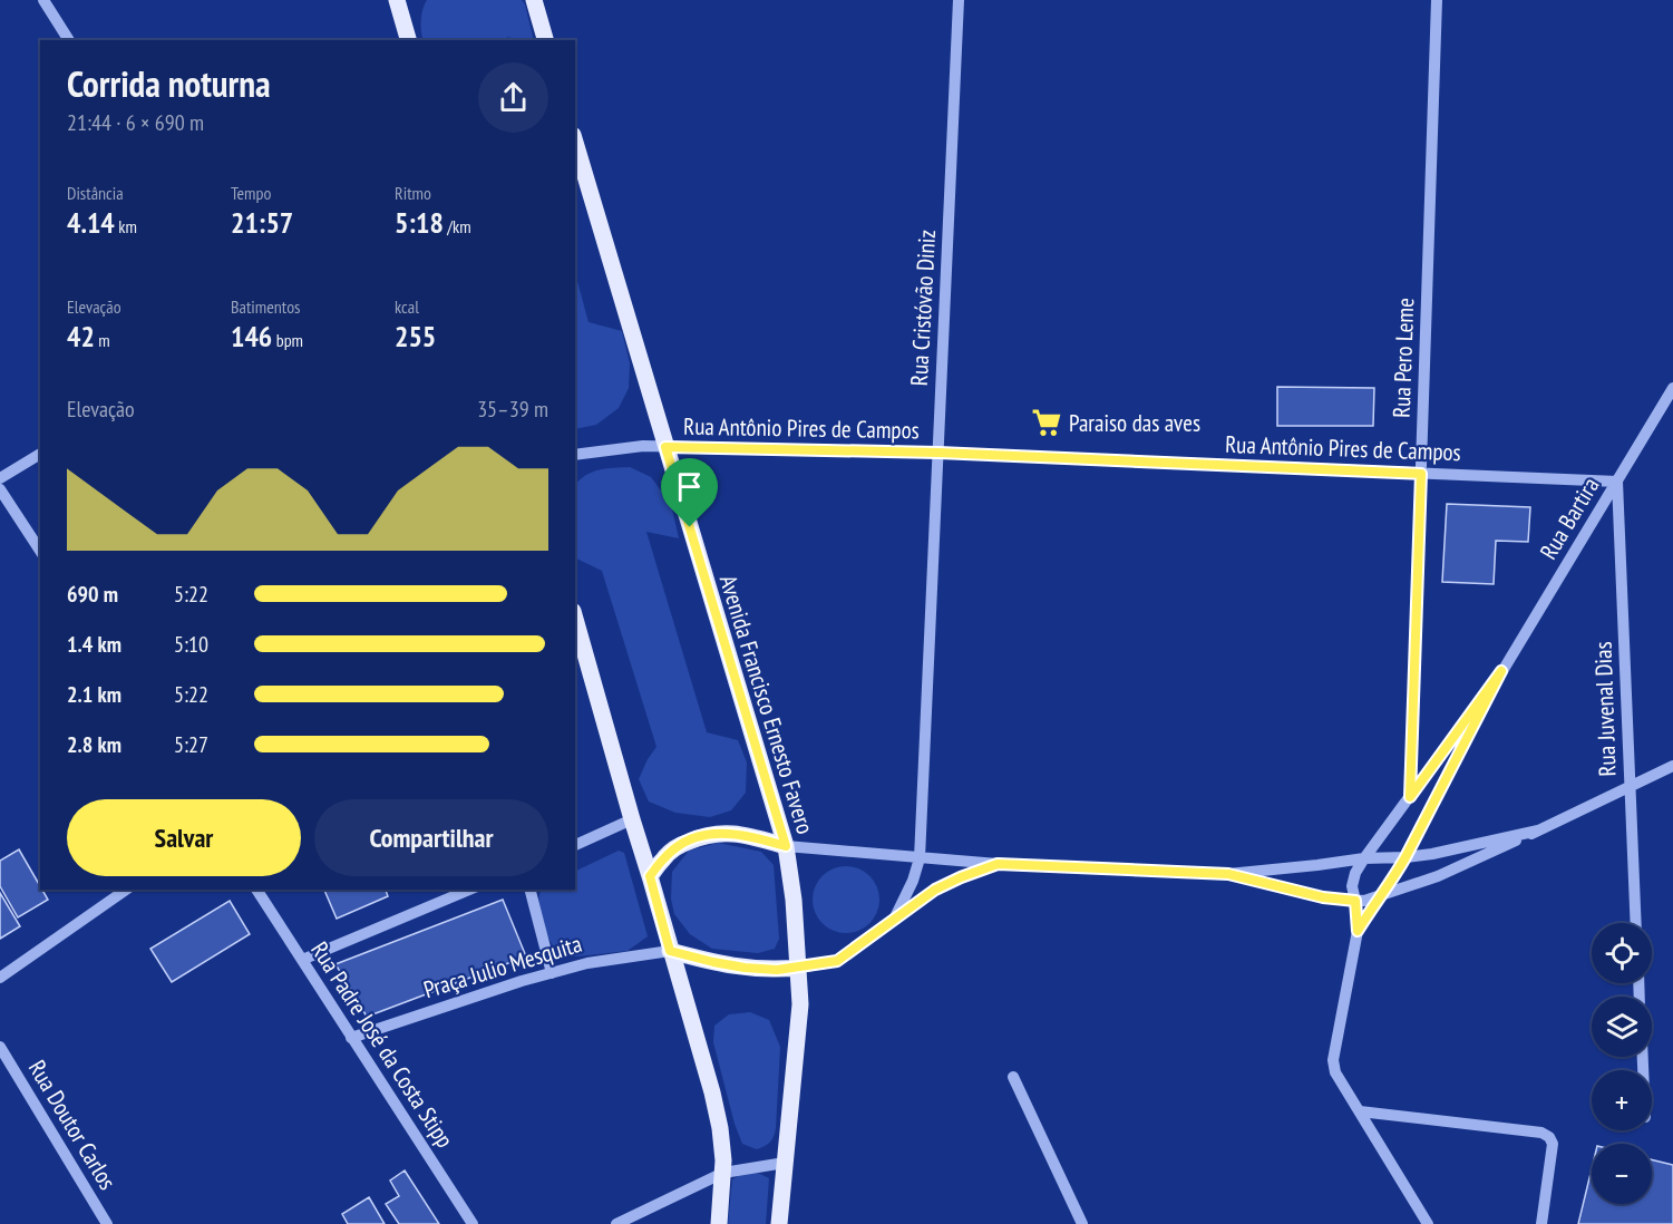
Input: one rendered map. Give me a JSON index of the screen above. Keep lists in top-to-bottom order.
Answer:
{
  "streets": {
    "main road": ["Avenida Francisco Ernesto Favero"],
    "street": [
      "Rua Cristóvão Diniz",
      "Rua Pero Leme",
      "Rua Antônio Pires de Campos",
      "Rua Bartira",
      "Rua Juvenal Dias",
      "Praça Julio Mesquita",
      "Rua Padre José da Costa Stipp",
      "Rua Doutor Carlos"
    ]
  },
  "crossings": [
    ["Rua Cristóvão Diniz", "Rua Antônio Pires de Campos"],
    ["Rua Pero Leme", "Rua Antônio Pires de Campos"],
    ["Rua Pero Leme", "Rua Bartira"],
    ["Rua Antônio Pires de Campos", "Rua Bartira"],
    ["Rua Antônio Pires de Campos", "Avenida Francisco Ernesto Favero"],
    ["Rua Antônio Pires de Campos", "Rua Juvenal Dias"],
    ["Rua Bartira", "Rua Juvenal Dias"],
    ["Avenida Francisco Ernesto Favero", "Praça Julio Mesquita"],
    ["Praça Julio Mesquita", "Rua Padre José da Costa Stipp"]
  ],
  "places": {
    "supermarket": ["Paraiso das aves"]
  },
  "page": {
    "heading": ["Corrida noturna", "21:44 · 6 × 690 m"],
    "stats": [
      ["Distância", "4.14 km"],
      ["Tempo", "21:57"],
      ["Ritmo", "5:18 /km"],
      ["Elevação", "42 m"],
      ["Batimentos", "146 bpm"],
      ["kcal", "255"]
    ],
    "chart": ["Elevação", "35–39 m"],
    "list": [
      {
        "name": "690 m",
        "note": "5:22"
      },
      {
        "name": "1.4 km",
        "note": "5:10"
      },
      {
        "name": "2.1 km",
        "note": "5:22"
      },
      {
        "name": "2.8 km",
        "note": "5:27"
      }
    ],
    "buttons": ["Salvar", "Compartilhar"],
    "map_buttons": ["+", "−"]
  }
}
